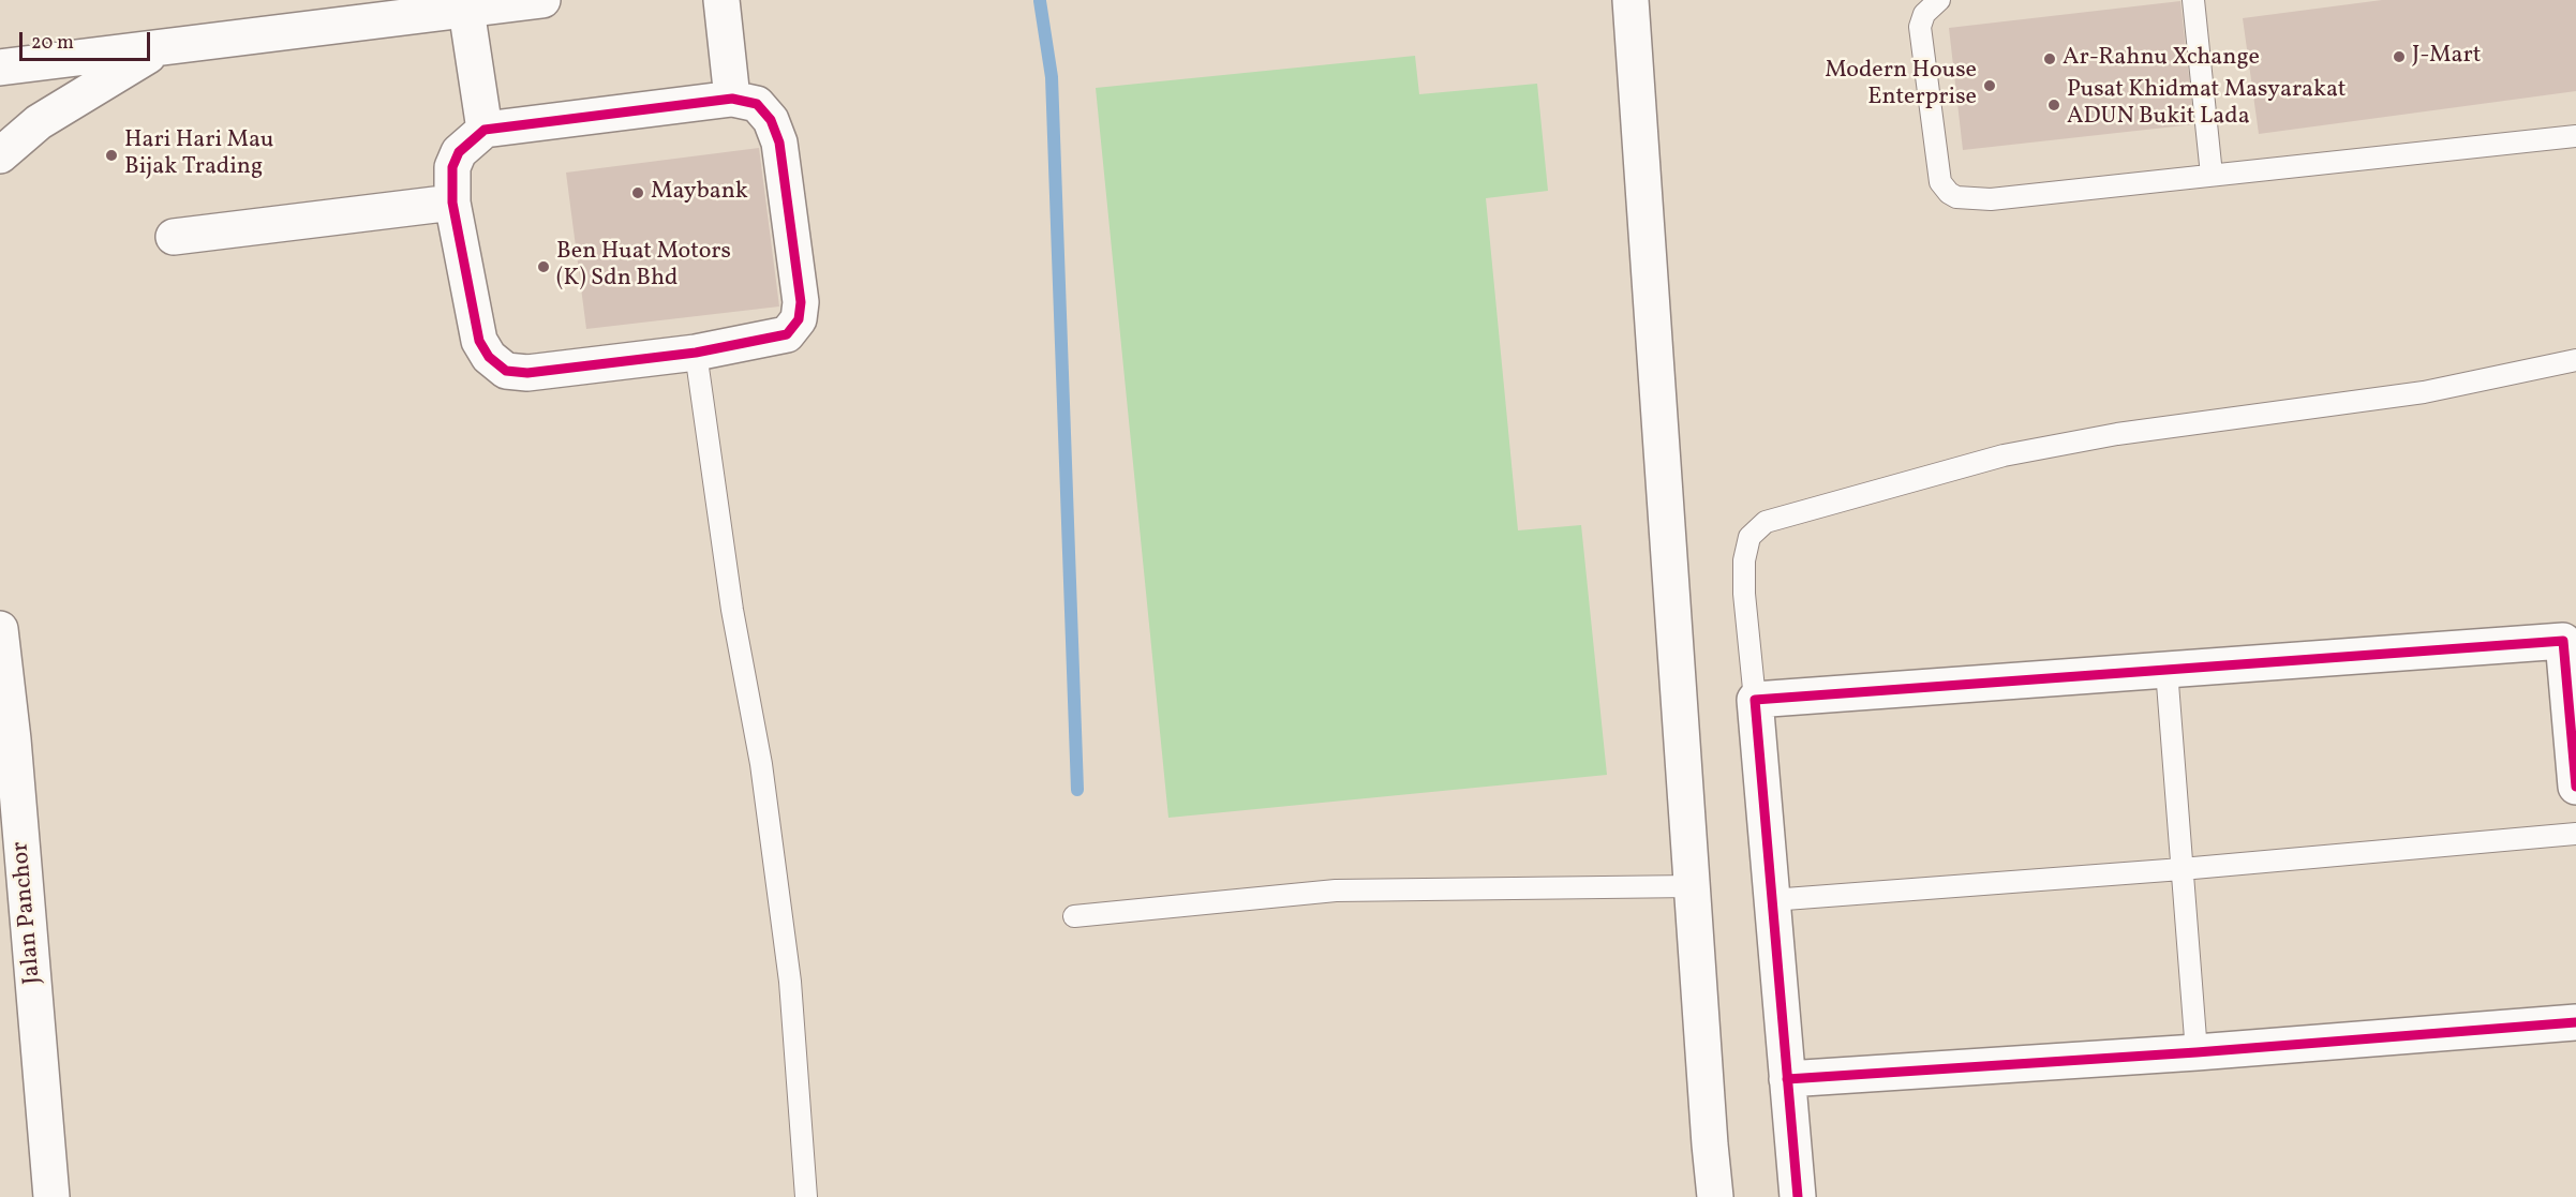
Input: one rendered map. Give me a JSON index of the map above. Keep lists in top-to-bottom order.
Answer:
{
  "streets": {
    "main road": ["Jalan Panchor"]
  },
  "places": [
    "J-Mart",
    "Ar-Rahnu Xchange",
    "Modern House Enterprise",
    "Pusat Khidmat Masyarakat ADUN Bukit Lada",
    "Hari Hari Mau Bijak Trading",
    "Maybank",
    "Ben Huat Motors (K) Sdn Bhd"
  ],
  "scale_bar": "20 m"
}
